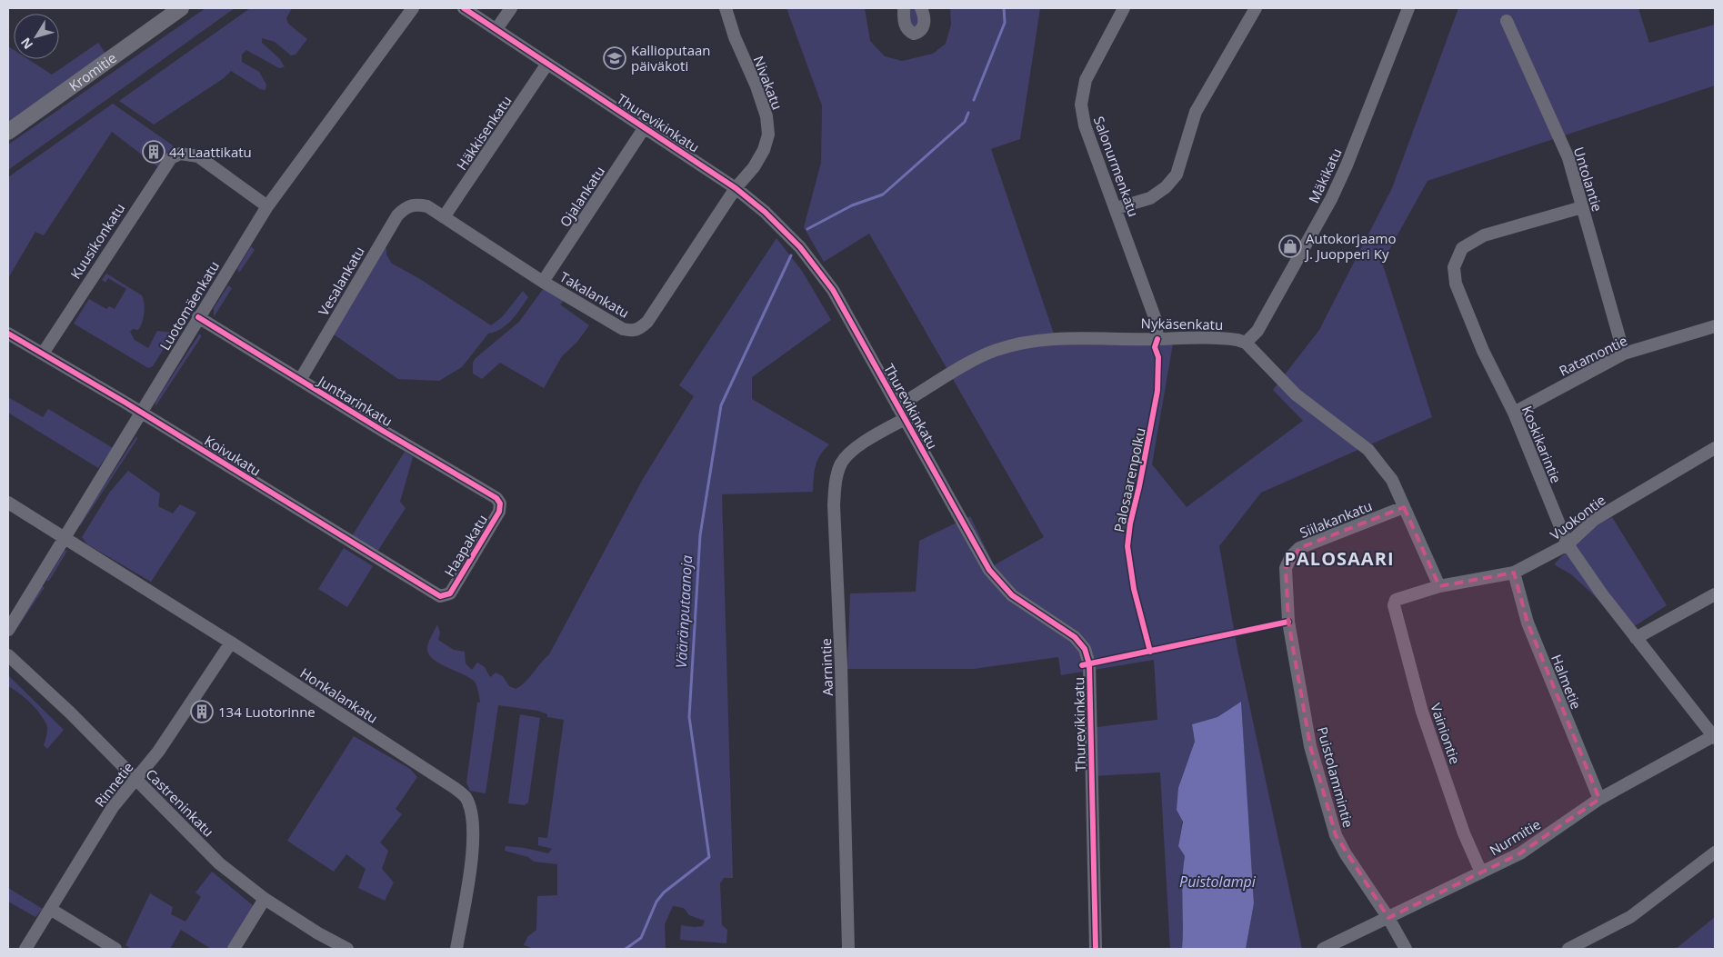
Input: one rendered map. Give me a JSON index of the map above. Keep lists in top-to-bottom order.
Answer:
{
  "streets": {
    "main road": ["Kromitie"],
    "street": [
      "Nivakatu",
      "Thurevikinkatu",
      "Häkkisenkatu",
      "Salonurmenkatu",
      "Mäkikatu",
      "Untolantie",
      "Ojalankatu",
      "Kuusikonkatu",
      "Vesalankatu",
      "Takalankatu",
      "Luotomäenkatu",
      "Nykäsenkatu",
      "Ratamontie",
      "Junttarinkatu",
      "Koskikarintie",
      "Koivukatu",
      "Vuokontie",
      "Siilakankatu",
      "Haapakatu",
      "Aarnintie",
      "Halmetie",
      "Honkalankatu",
      "Vainiontie",
      "Puistolammintie",
      "Rinnetie",
      "Castreninkatu",
      "Nurmitie"
    ],
    "cycle path": ["Palosaarenpolku"]
  },
  "crossings": [
    ["Nivakatu", "Thurevikinkatu"],
    ["Nivakatu", "Takalankatu"],
    ["Thurevikinkatu", "Häkkisenkatu"],
    ["Thurevikinkatu", "Ojalankatu"],
    ["Thurevikinkatu", "Takalankatu"],
    ["Thurevikinkatu", "Nykäsenkatu"],
    ["Thurevikinkatu", "Aarnintie"],
    ["Häkkisenkatu", "Takalankatu"],
    ["Salonurmenkatu", "Nykäsenkatu"],
    ["Mäkikatu", "Nykäsenkatu"],
    ["Untolantie", "Ratamontie"],
    ["Untolantie", "Koskikarintie"],
    ["Ojalankatu", "Takalankatu"],
    ["Kuusikonkatu", "Luotomäenkatu"],
    ["Kuusikonkatu", "Koivukatu"],
    ["Vesalankatu", "Takalankatu"],
    ["Vesalankatu", "Junttarinkatu"],
    ["Luotomäenkatu", "Junttarinkatu"],
    ["Luotomäenkatu", "Koivukatu"],
    ["Luotomäenkatu", "Honkalankatu"],
    ["Ratamontie", "Koskikarintie"],
    ["Junttarinkatu", "Haapakatu"],
    ["Koskikarintie", "Vuokontie"],
    ["Koskikarintie", "Nurmitie"],
    ["Koivukatu", "Haapakatu"],
    ["Vuokontie", "Halmetie"],
    ["Vuokontie", "Vainiontie"],
    ["Siilakankatu", "Puistolammintie"],
    ["Halmetie", "Nurmitie"],
    ["Honkalankatu", "Rinnetie"],
    ["Vainiontie", "Nurmitie"],
    ["Puistolammintie", "Nurmitie"],
    ["Rinnetie", "Castreninkatu"]
  ],
  "districts": ["PALOSAARI"],
  "water": ["Vääränputaanoja", "Puistolampi"],
  "places": {
    "school or university": ["Kallioputaan päiväkoti"],
    "building": ["44 Laattikatu", "134 Luotorinne"],
    "shop": ["Autokorjaamo J. Juopperi Ky"]
  },
  "north": "bottom left"
}
